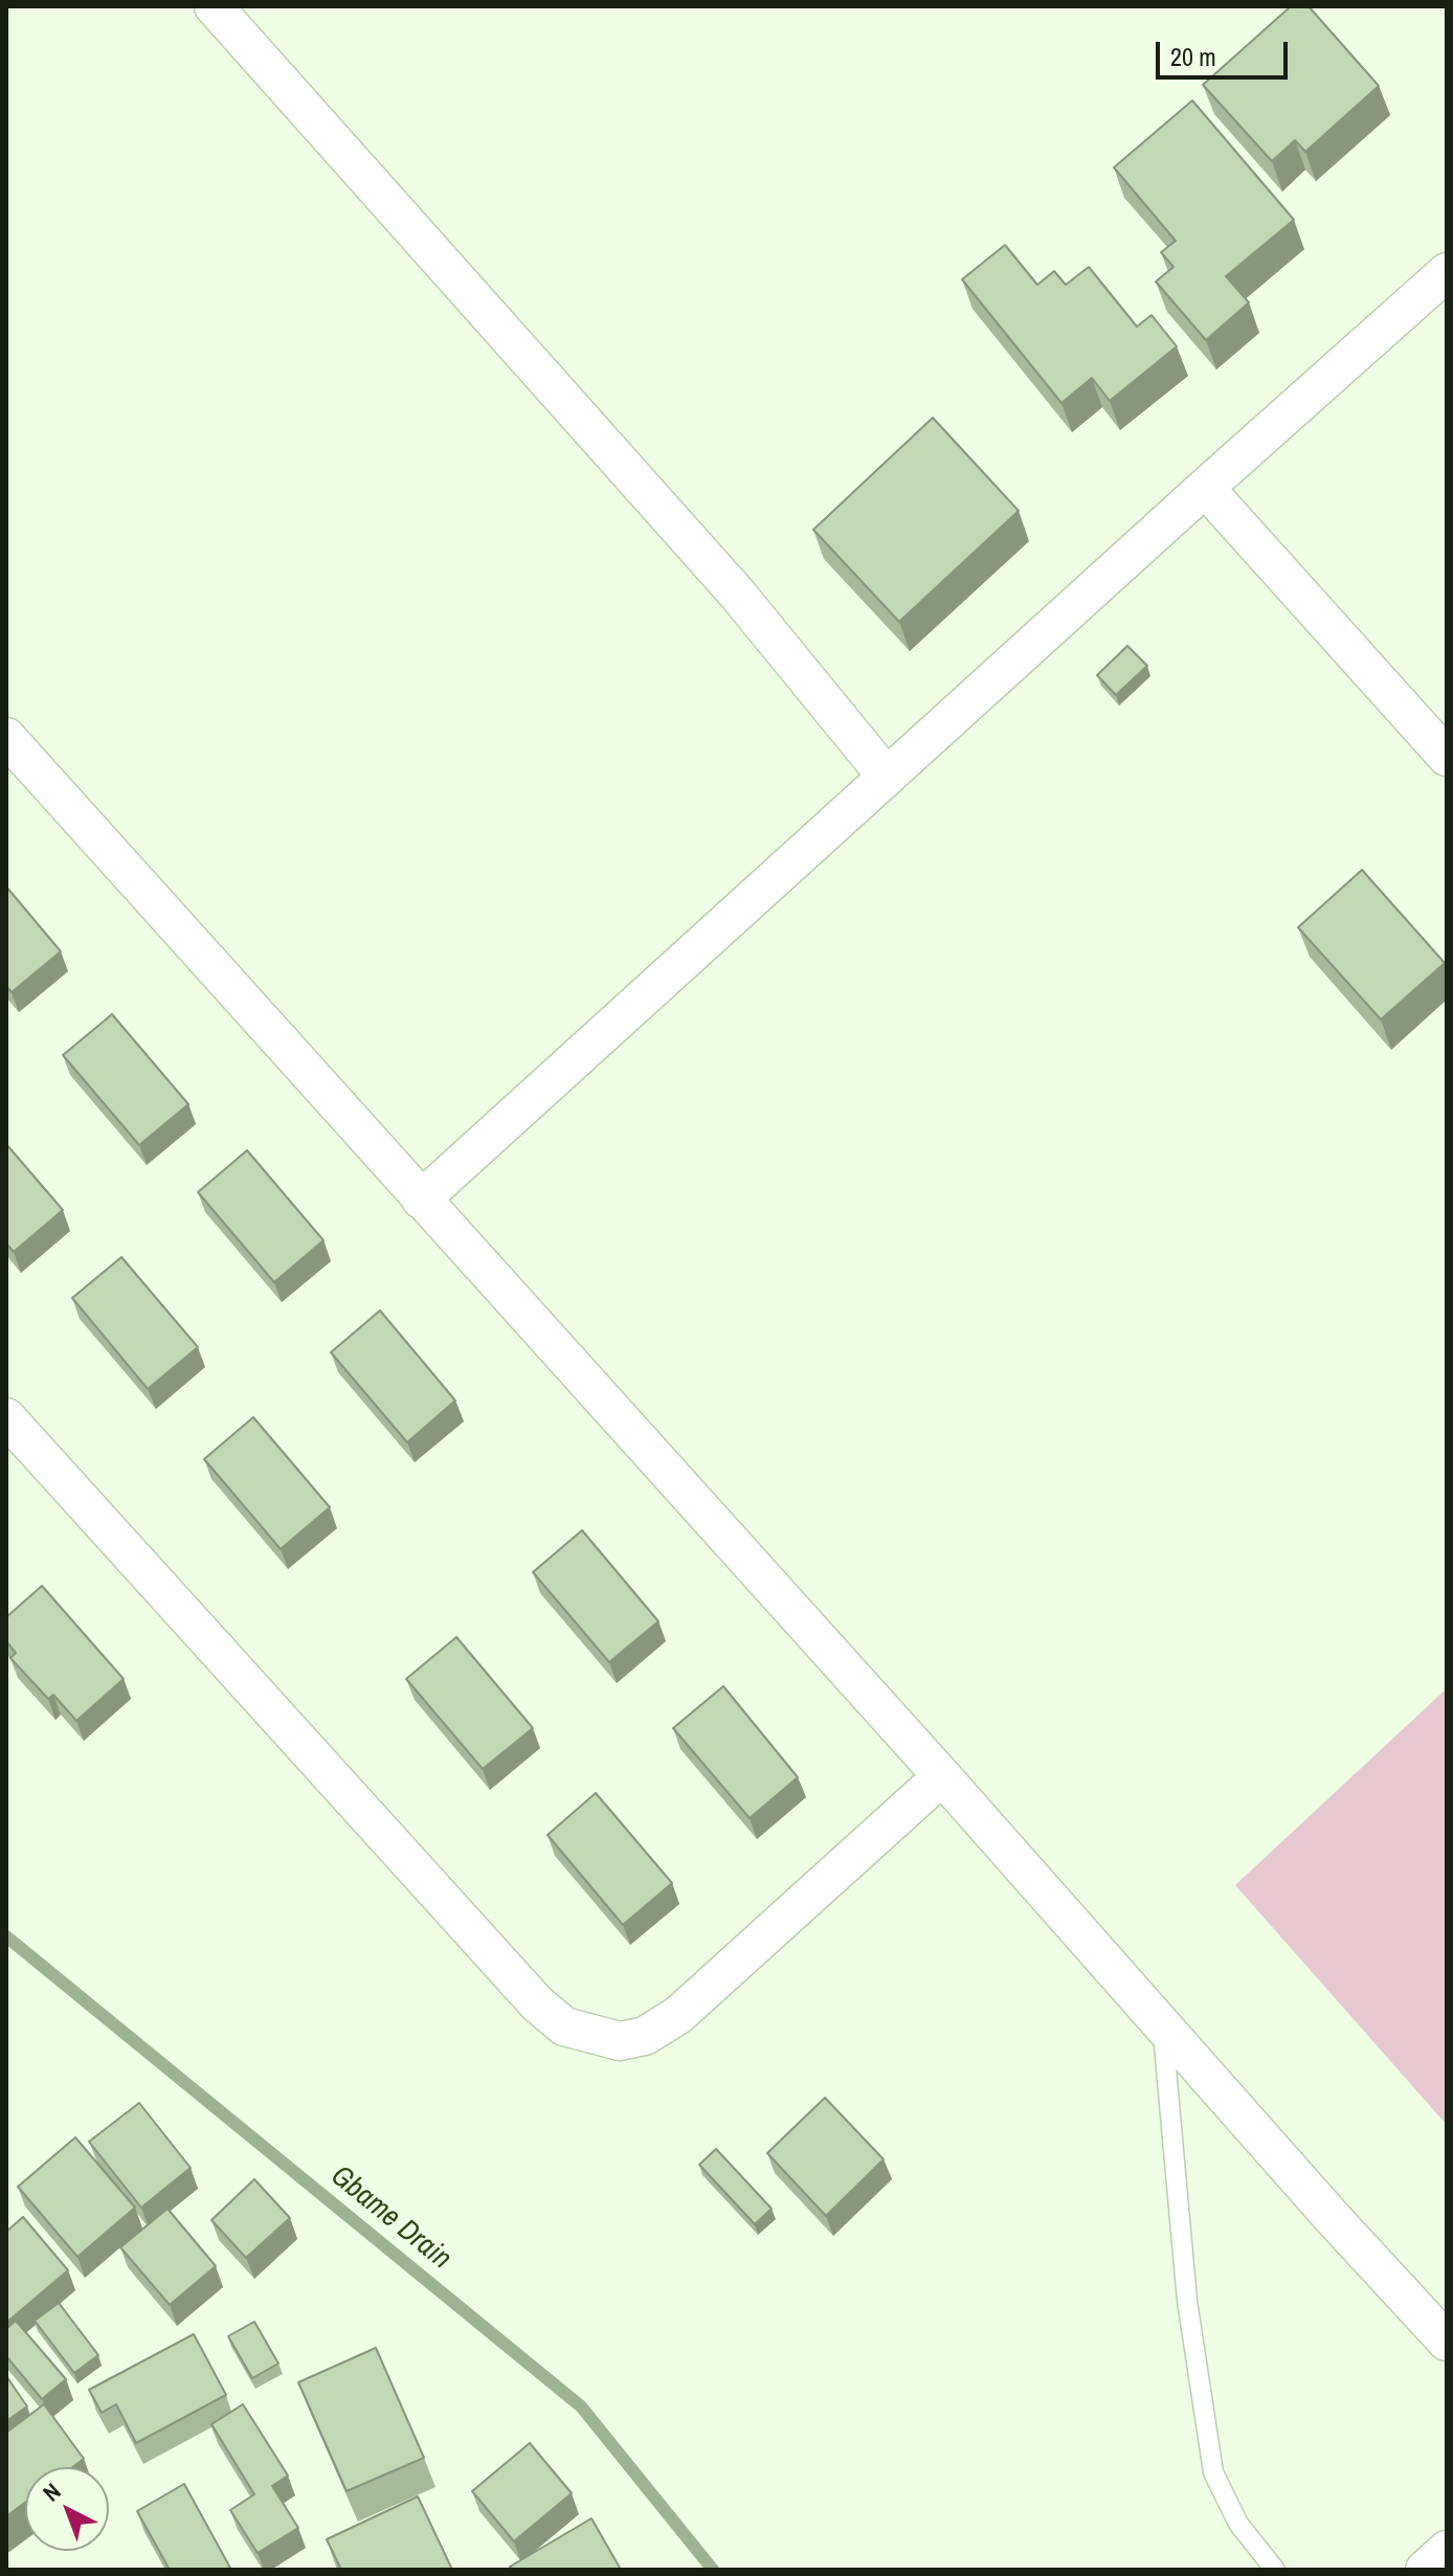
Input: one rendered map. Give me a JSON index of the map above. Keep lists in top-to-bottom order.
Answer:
{
  "water": ["Gbame Drain"],
  "scale_bar": "20 m",
  "north": "top left"
}
